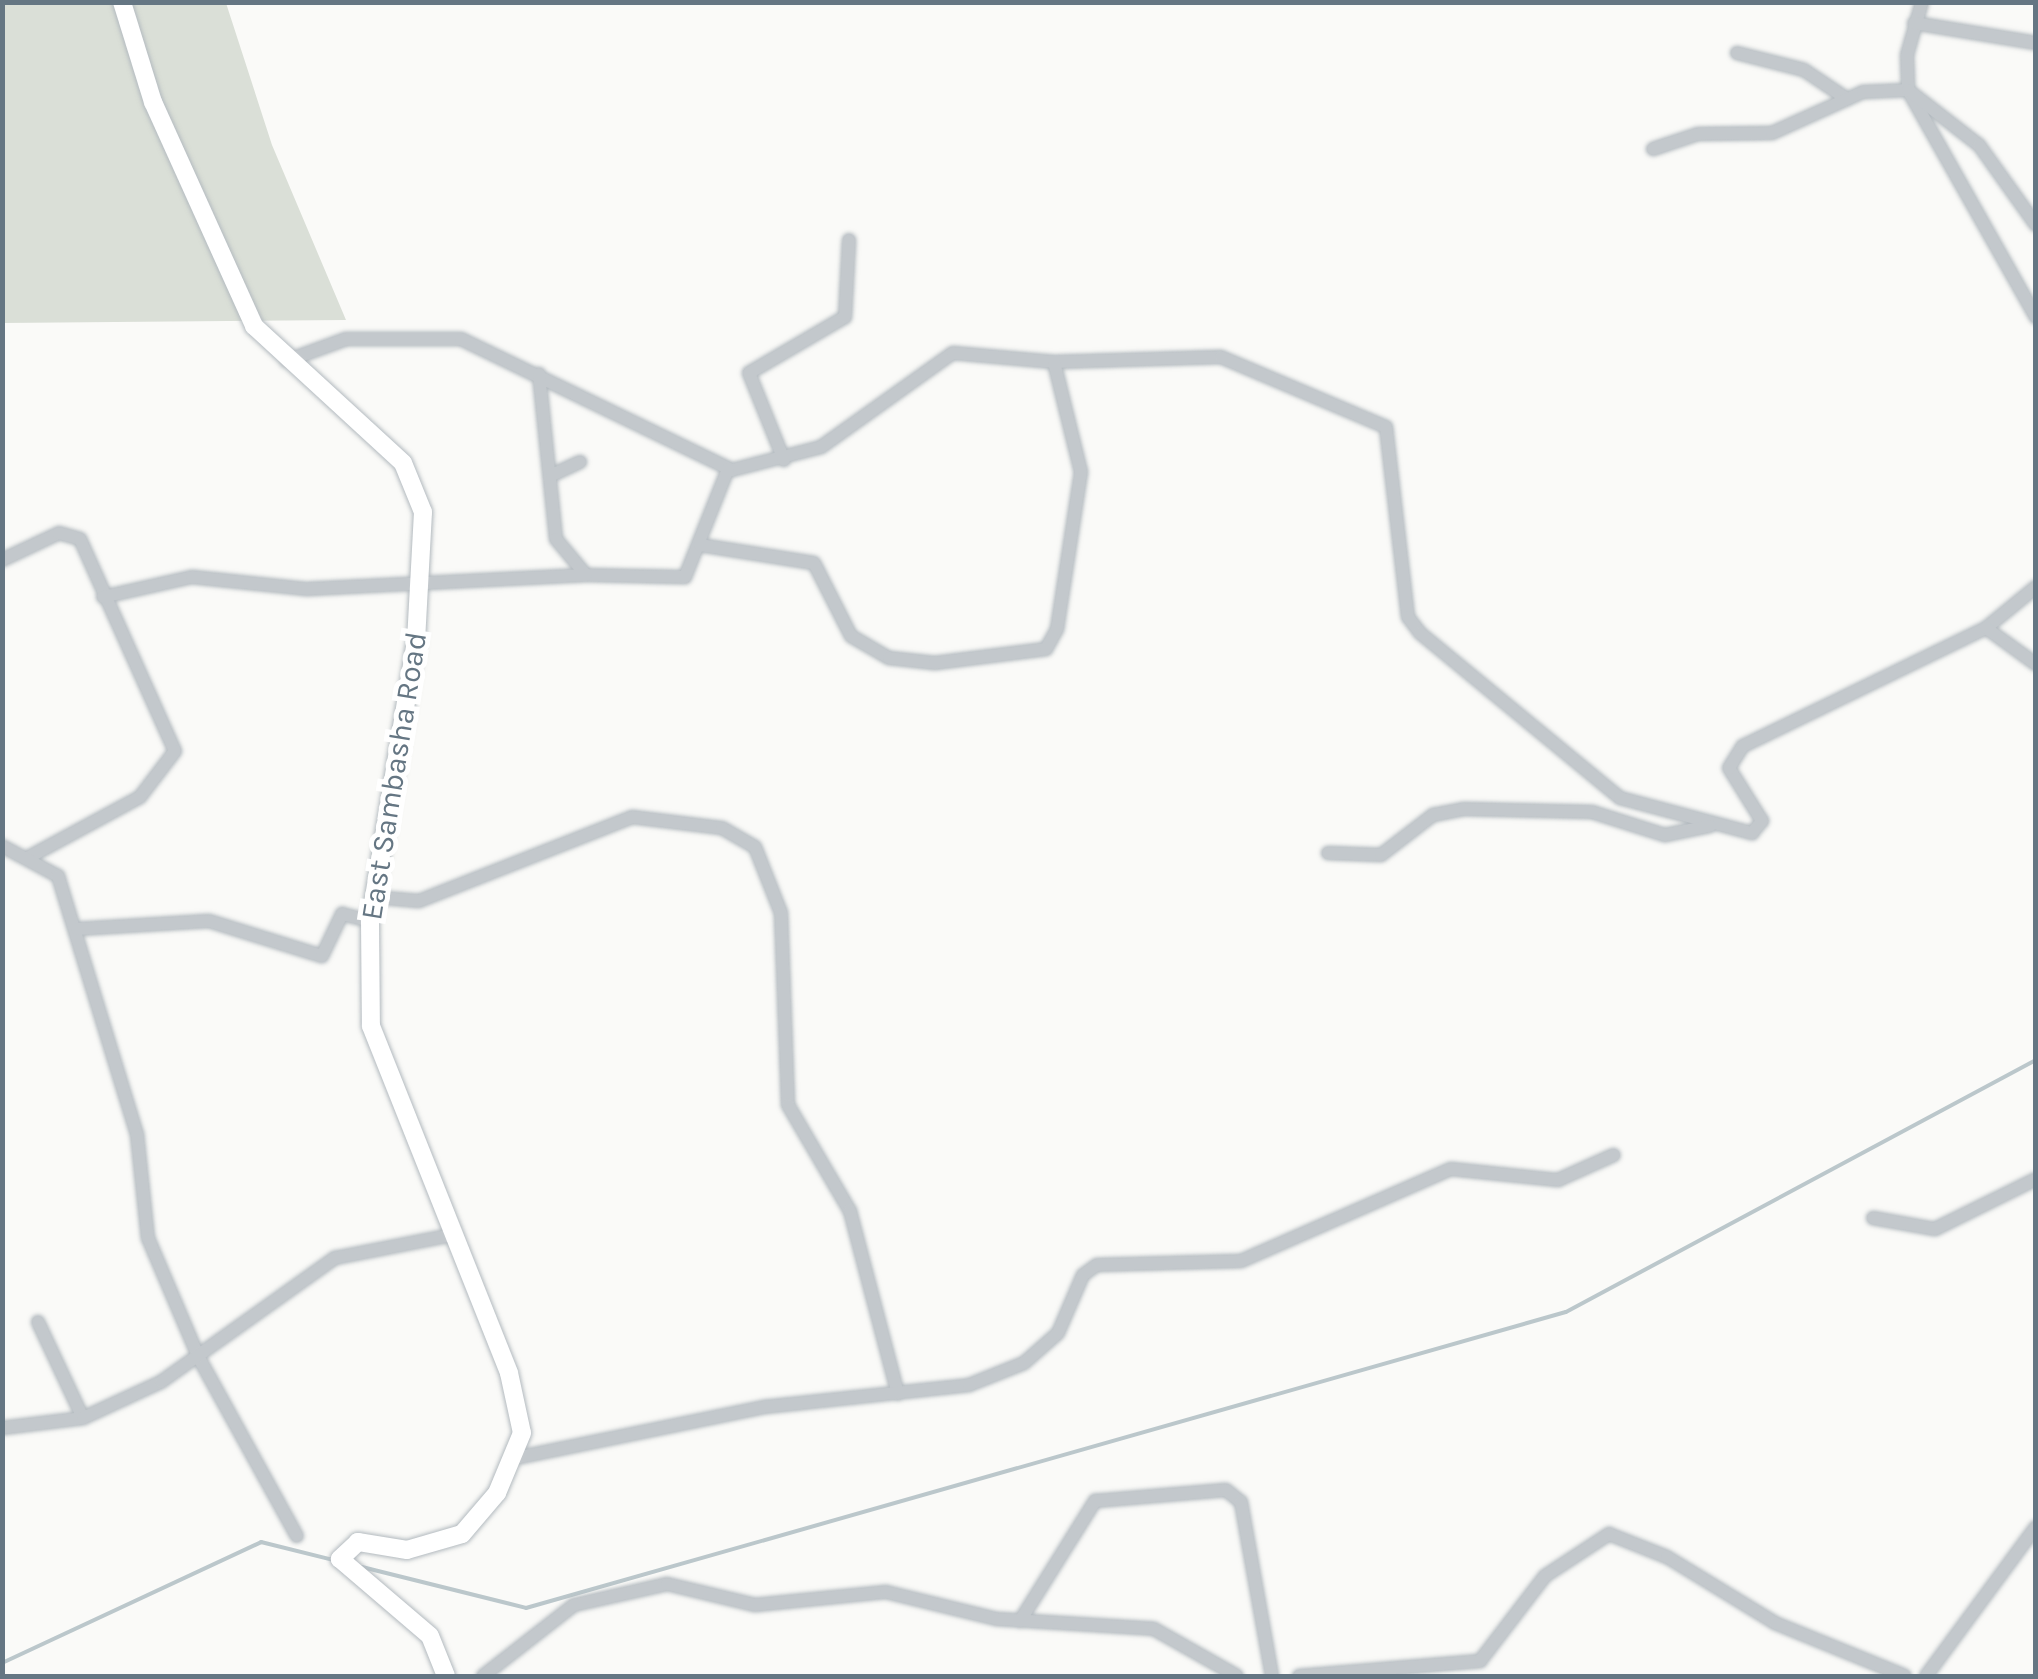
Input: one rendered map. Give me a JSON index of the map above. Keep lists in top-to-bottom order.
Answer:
{
  "streets": {
    "street": ["East Sambasha Road"]
  }
}
